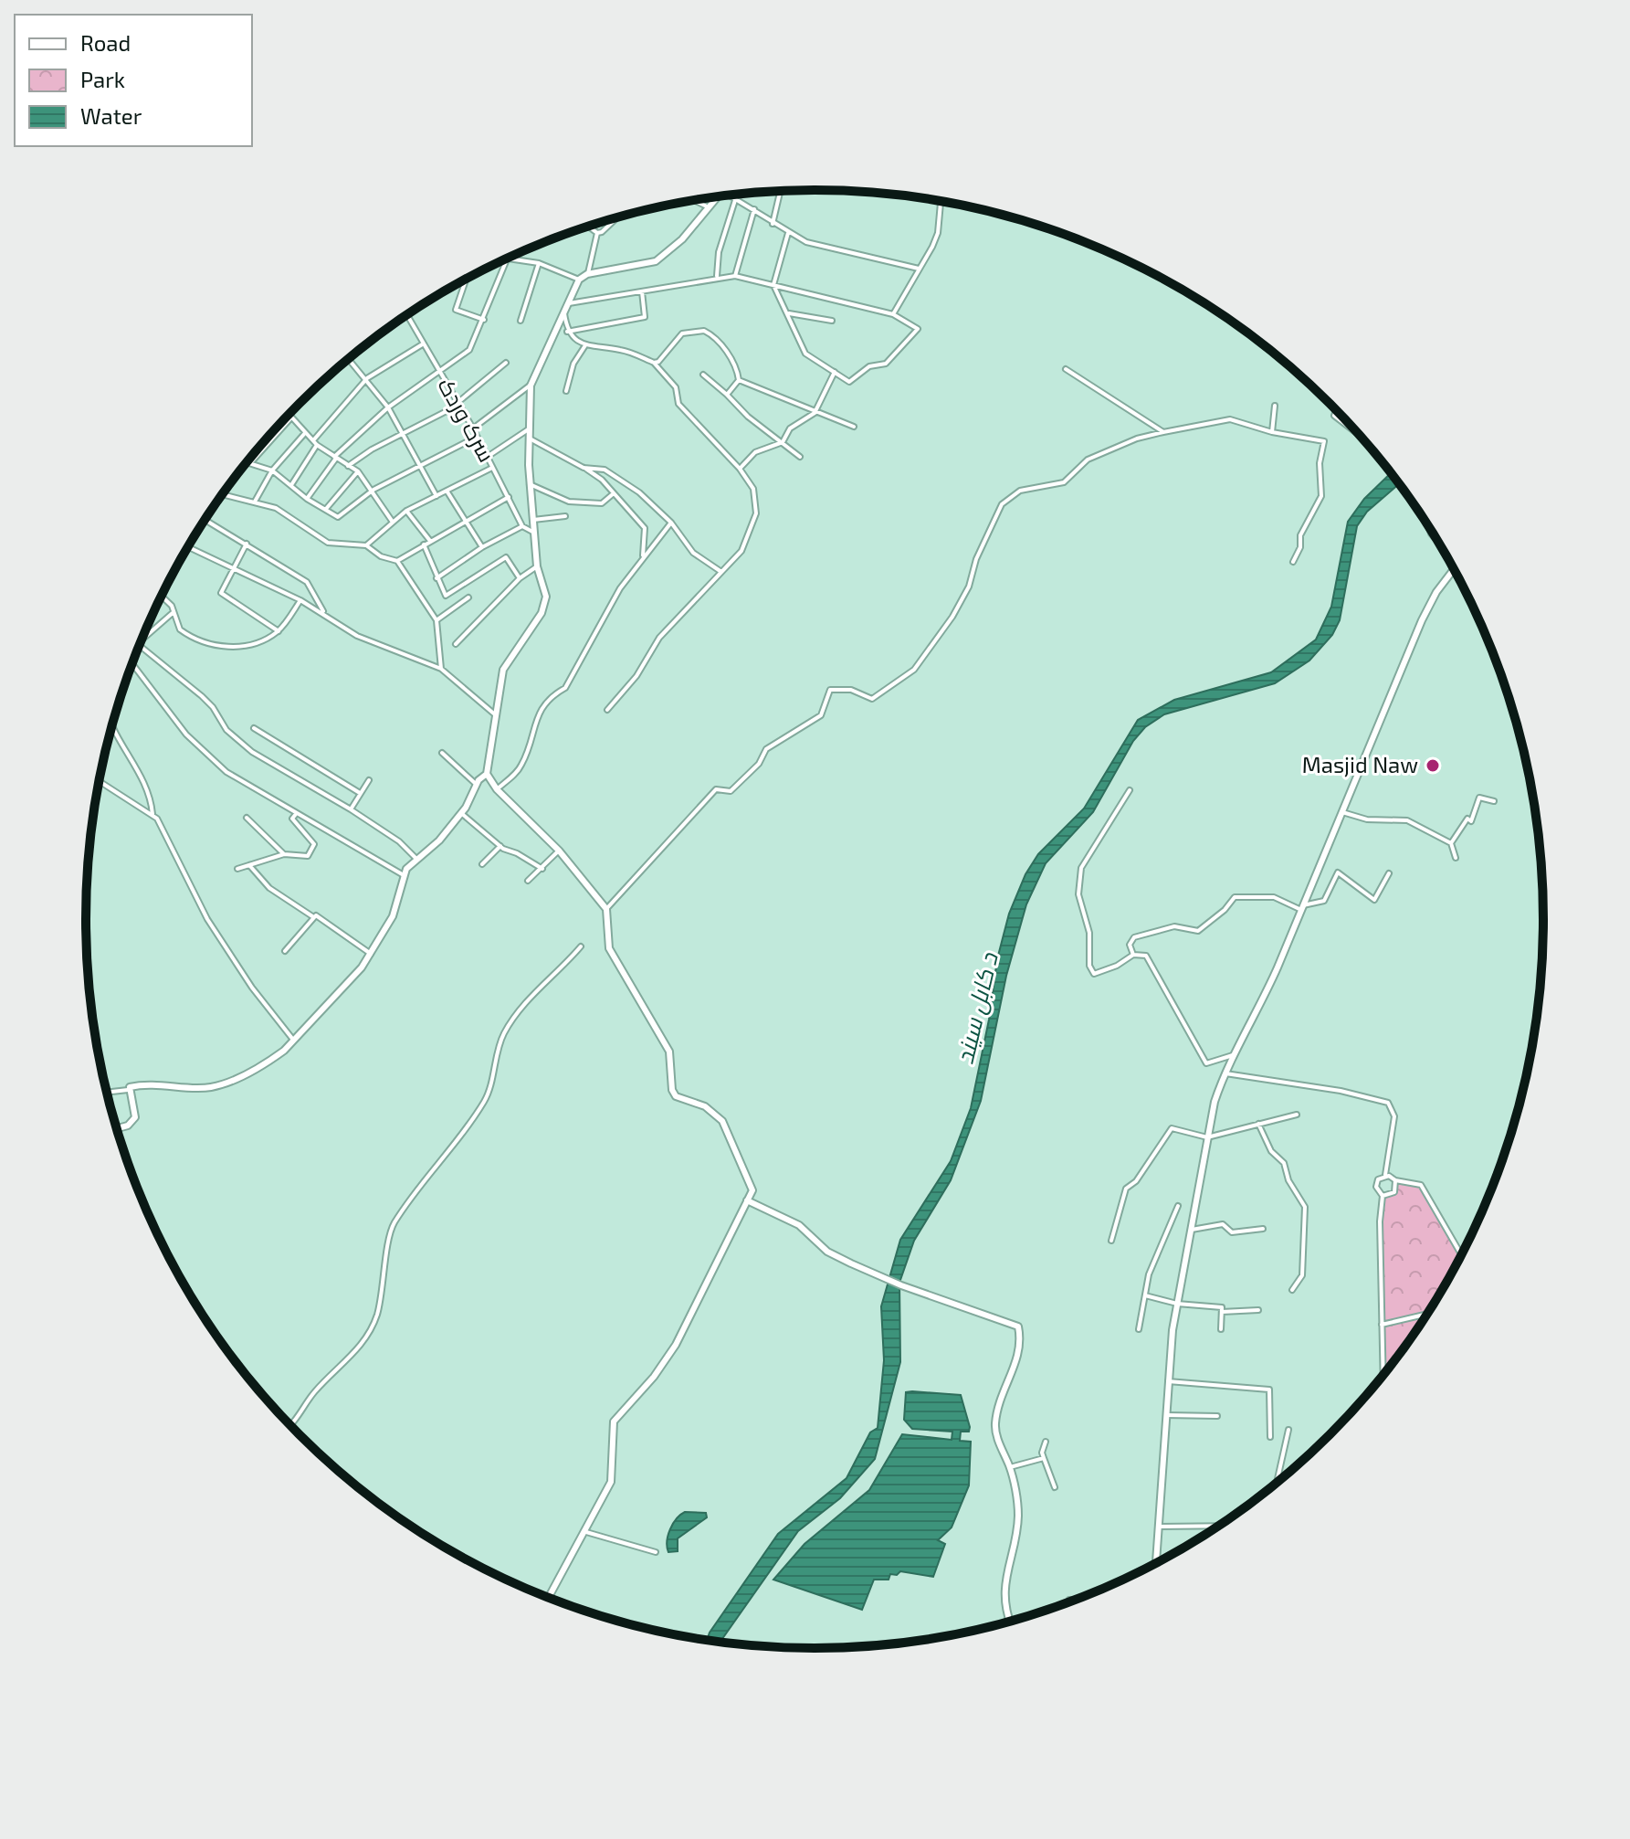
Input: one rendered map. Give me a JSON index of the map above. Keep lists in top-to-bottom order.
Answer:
{
  "streets": {
    "street": ["سرک وردک"]
  },
  "water": ["د کابل سيند"],
  "places": ["Masjid Naw"],
  "legend": ["Road", "Park", "Water"]
}
